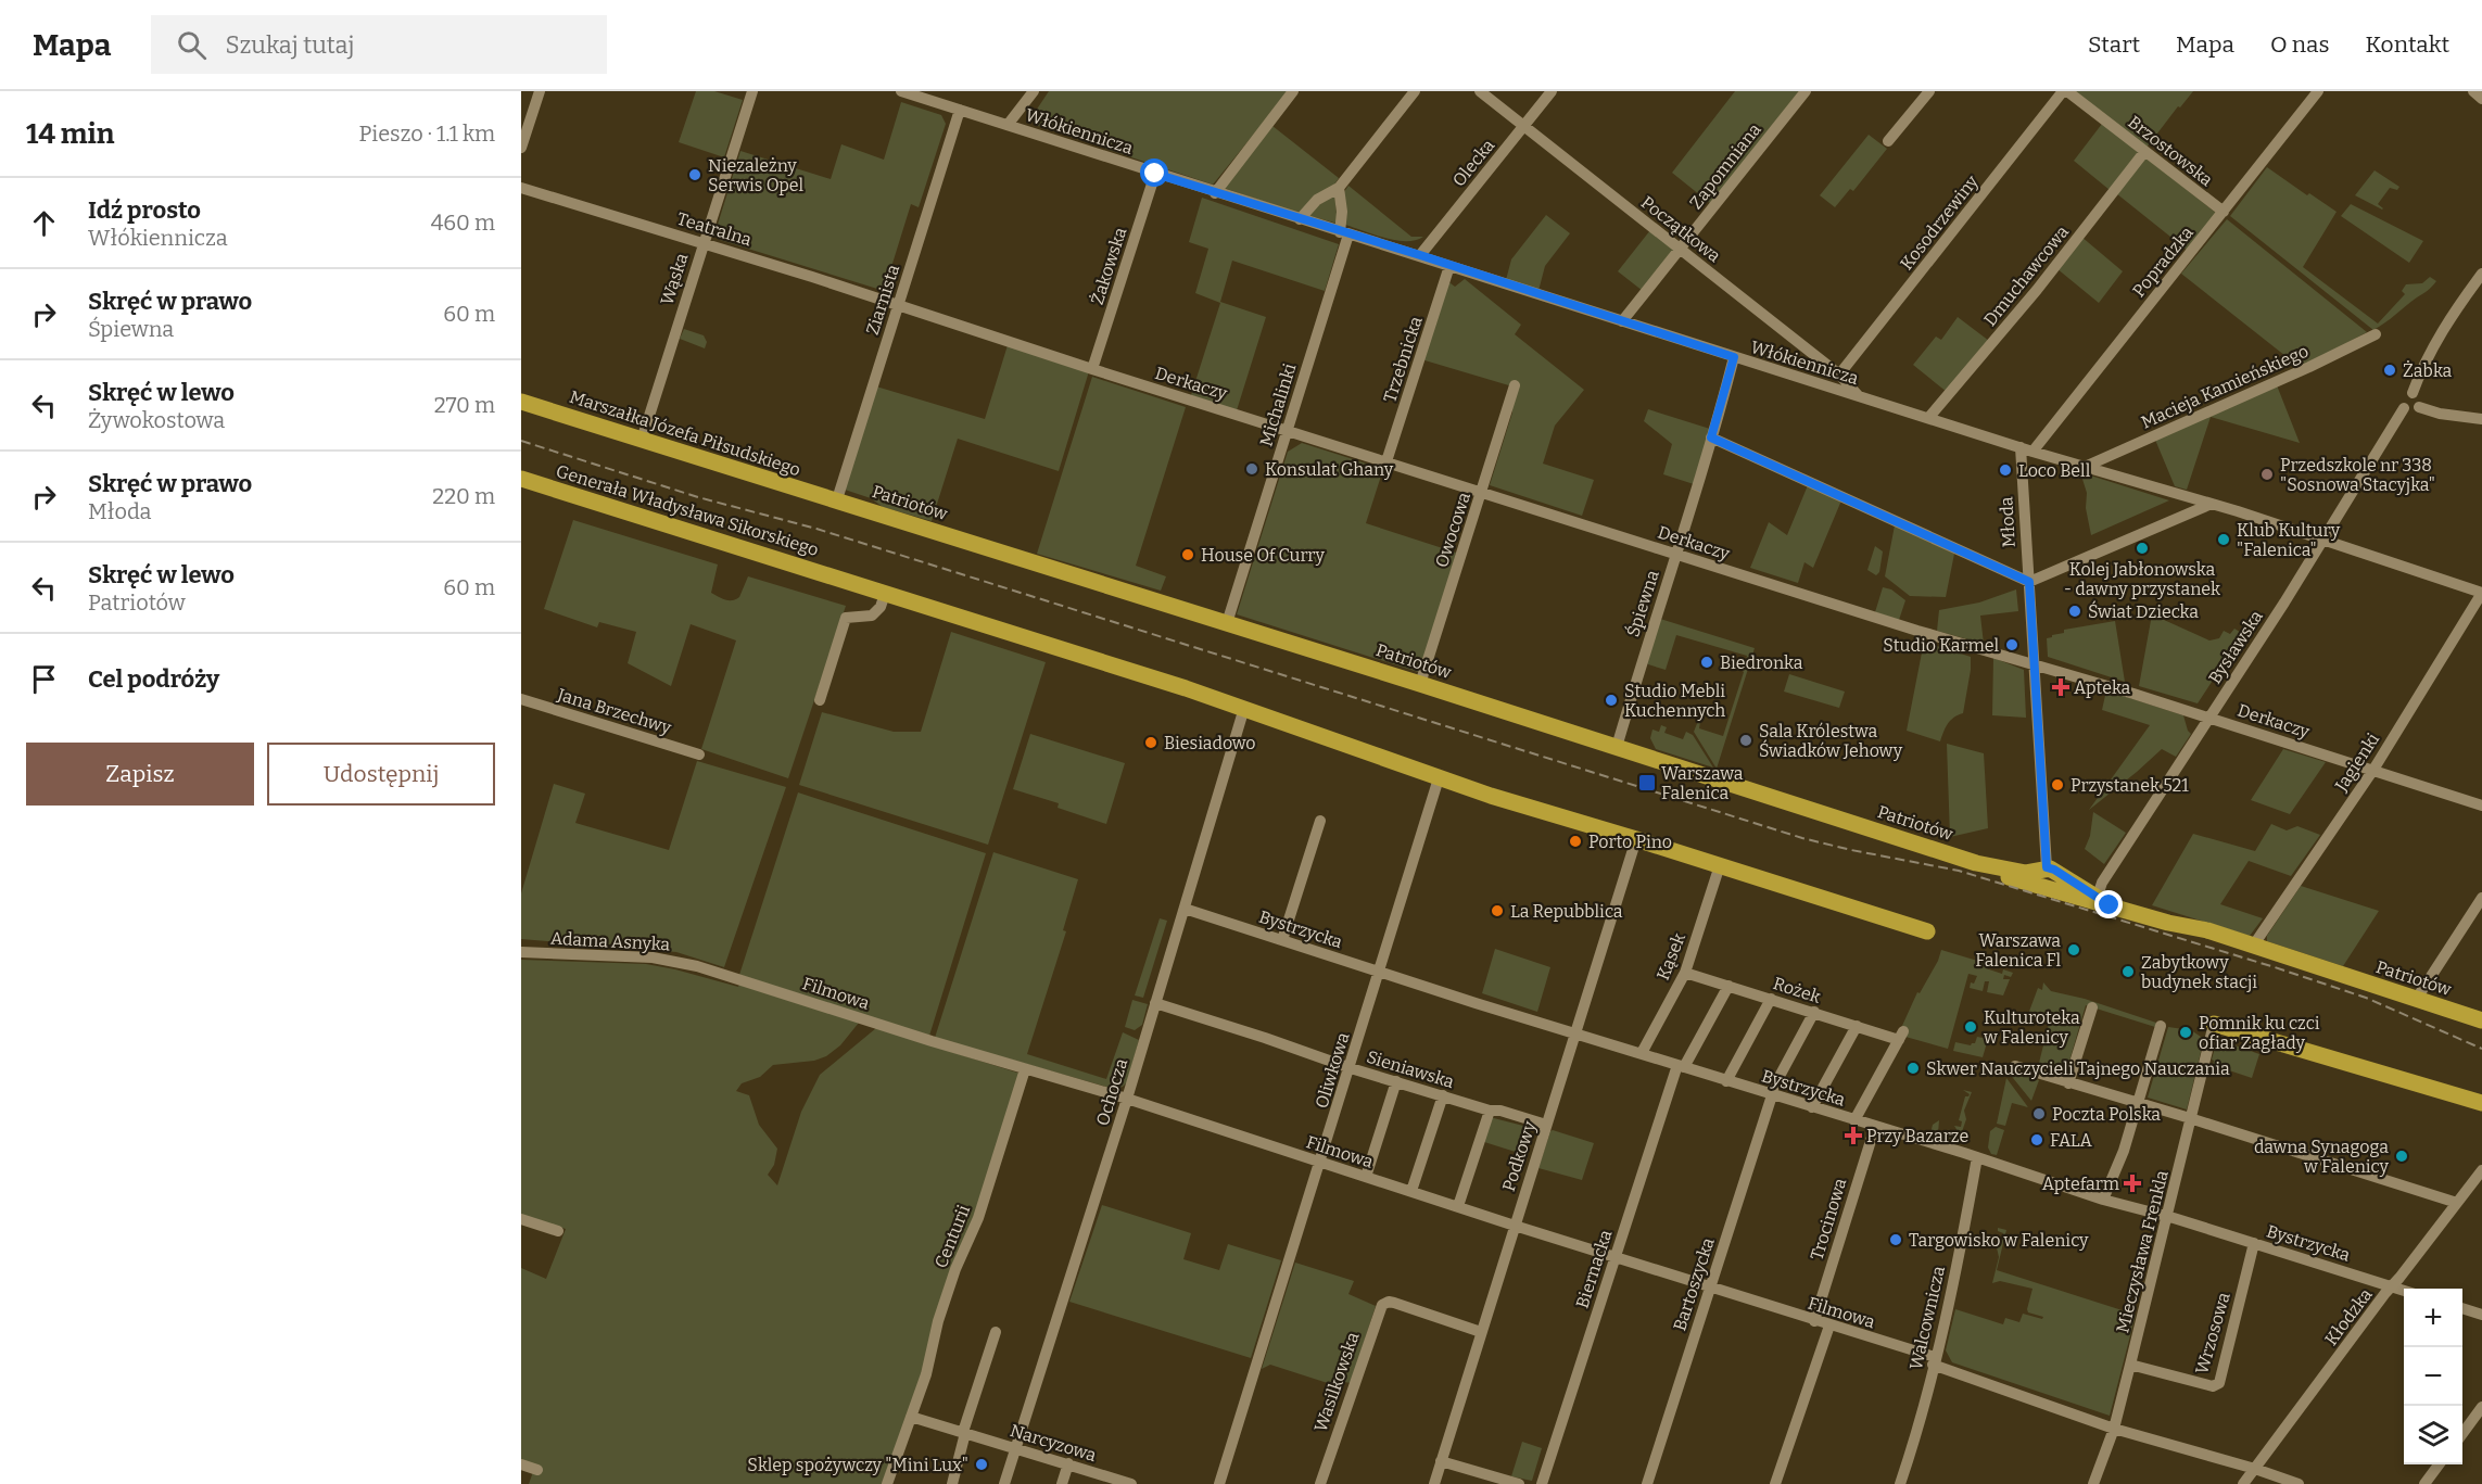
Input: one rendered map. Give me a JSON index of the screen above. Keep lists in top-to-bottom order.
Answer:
{
  "streets": {
    "main road": ["Marszałka Józefa Piłsudskiego", "Patriotów", "Generała Władysława Sikorskiego"],
    "street": [
      "Włókiennicza",
      "Brzostowska",
      "Olecka",
      "Zapomniana",
      "Kosodrzewiny",
      "Teatralna",
      "Początkowa",
      "Popradzka",
      "Żakowska",
      "Dmuchawcowa",
      "Wąska",
      "Ziarnista",
      "Trzebnicka",
      "Derkaczy",
      "Macieja Kamieńskiego",
      "Michalinki",
      "Młoda",
      "Owocowa",
      "Śpiewna",
      "Bysławska",
      "Jana Brzechwy",
      "Jagienki",
      "Bystrzycka",
      "Adama Asnyka",
      "Kąsek",
      "Rożek",
      "Filmowa",
      "Sieniawska",
      "Oliwkowa",
      "Ochocza",
      "Podkowy",
      "Trocinowa",
      "Centurii",
      "Mieczysława Frenkla",
      "Biernacka",
      "Bartoszycka",
      "Kłodzka",
      "Walcownicza",
      "Wrzosowa",
      "Wasilkowska",
      "Narcyzowa"
    ]
  },
  "crossings": [
    ["Włókiennicza", "Olecka"],
    ["Włókiennicza", "Zapomniana"],
    ["Włókiennicza", "Początkowa"],
    ["Włókiennicza", "Popradzka"],
    ["Włókiennicza", "Żakowska"],
    ["Włókiennicza", "Dmuchawcowa"],
    ["Włókiennicza", "Ziarnista"],
    ["Włókiennicza", "Trzebnicka"],
    ["Włókiennicza", "Macieja Kamieńskiego"],
    ["Włókiennicza", "Michalinki"],
    ["Włókiennicza", "Młoda"],
    ["Włókiennicza", "Śpiewna"],
    ["Włókiennicza", "Bysławska"],
    ["Włókiennicza", "Jagienki"],
    ["Brzostowska", "Kosodrzewiny"],
    ["Brzostowska", "Popradzka"],
    ["Brzostowska", "Dmuchawcowa"],
    ["Olecka", "Początkowa"],
    ["Zapomniana", "Początkowa"],
    ["Kosodrzewiny", "Początkowa"],
    ["Teatralna", "Wąska"],
    ["Teatralna", "Ziarnista"],
    ["Teatralna", "Derkaczy"],
    ["Popradzka", "Młoda"],
    ["Żakowska", "Derkaczy"],
    ["Wąska", "Marszałka Józefa Piłsudskiego"],
    ["Ziarnista", "Derkaczy"],
    ["Ziarnista", "Marszałka Józefa Piłsudskiego"],
    ["Ziarnista", "Patriotów"],
    ["Trzebnicka", "Derkaczy"],
    ["Derkaczy", "Michalinki"],
    ["Derkaczy", "Młoda"],
    ["Derkaczy", "Owocowa"],
    ["Derkaczy", "Śpiewna"],
    ["Derkaczy", "Bysławska"],
    ["Derkaczy", "Jagienki"],
    ["Michalinki", "Patriotów"],
    ["Marszałka Józefa Piłsudskiego", "Patriotów"],
    ["Patriotów", "Młoda"],
    ["Patriotów", "Owocowa"],
    ["Patriotów", "Śpiewna"],
    ["Patriotów", "Bysławska"],
    ["Patriotów", "Jagienki"],
    ["Bystrzycka", "Kąsek"],
    ["Bystrzycka", "Rożek"],
    ["Bystrzycka", "Oliwkowa"],
    ["Bystrzycka", "Ochocza"],
    ["Bystrzycka", "Podkowy"],
    ["Bystrzycka", "Trocinowa"],
    ["Bystrzycka", "Mieczysława Frenkla"],
    ["Bystrzycka", "Biernacka"],
    ["Bystrzycka", "Bartoszycka"],
    ["Bystrzycka", "Kłodzka"],
    ["Bystrzycka", "Walcownicza"],
    ["Bystrzycka", "Wrzosowa"],
    ["Adama Asnyka", "Filmowa"],
    ["Kąsek", "Rożek"],
    ["Rożek", "Biernacka"],
    ["Rożek", "Bartoszycka"],
    ["Filmowa", "Oliwkowa"],
    ["Filmowa", "Ochocza"],
    ["Filmowa", "Podkowy"],
    ["Filmowa", "Trocinowa"],
    ["Filmowa", "Centurii"],
    ["Filmowa", "Mieczysława Frenkla"],
    ["Filmowa", "Biernacka"],
    ["Filmowa", "Bartoszycka"],
    ["Filmowa", "Kłodzka"],
    ["Filmowa", "Walcownicza"],
    ["Sieniawska", "Oliwkowa"],
    ["Sieniawska", "Ochocza"],
    ["Sieniawska", "Podkowy"],
    ["Ochocza", "Narcyzowa"],
    ["Podkowy", "Wasilkowska"],
    ["Centurii", "Narcyzowa"],
    ["Mieczysława Frenkla", "Wrzosowa"]
  ],
  "places": {
    "other": [
      "Niezależny Serwis Opel",
      "Żabka",
      "Konsulat Ghany",
      "Loco Bell",
      "Przedszkole nr 338 \"Sosnowa Stacyjka\"",
      "Klub Kultury \"Falenica\"",
      "Kolej Jabłonowska - dawny przystanek",
      "House Of Curry",
      "Świat Dziecka",
      "Studio Karmel",
      "Biedronka",
      "Studio Mebli Kuchennych",
      "Sala Królestwa Świadków Jehowy",
      "Biesiadowo",
      "Przystanek 521",
      "Porto Pino",
      "La Repubblica",
      "Warszawa Falenica Fl",
      "Zabytkowy budynek stacji",
      "Kulturoteka w Falenicy",
      "Pomnik ku czci ofiar Zagłady",
      "Skwer Nauczycieli Tajnego Nauczania",
      "Poczta Polska",
      "FALA",
      "dawna Synagoga w Falenicy",
      "Targowisko w Falenicy",
      "Sklep spożywczy \"Mini Lux\""
    ],
    "health": ["Apteka", "Przy Bazarze", "Aptefarm"],
    "transit": ["Warszawa Falenica"]
  },
  "page": {
    "header": "Mapa",
    "search": "Szukaj tutaj",
    "nav": [
      "Start",
      "Mapa",
      "O nas",
      "Kontakt"
    ],
    "heading": ["14 min", "Pieszo · 1.1 km"],
    "list": [
      ["Idź prosto", "Włókiennicza", "460 m"],
      ["Skręć w prawo", "Śpiewna", "60 m"],
      ["Skręć w lewo", "Żywokostowa", "270 m"],
      ["Skręć w prawo", "Młoda", "220 m"],
      ["Skręć w lewo", "Patriotów", "60 m"],
      "Cel podróży"
    ],
    "buttons": ["Zapisz", "Udostępnij"],
    "map_buttons": ["+", "−"]
  }
}
